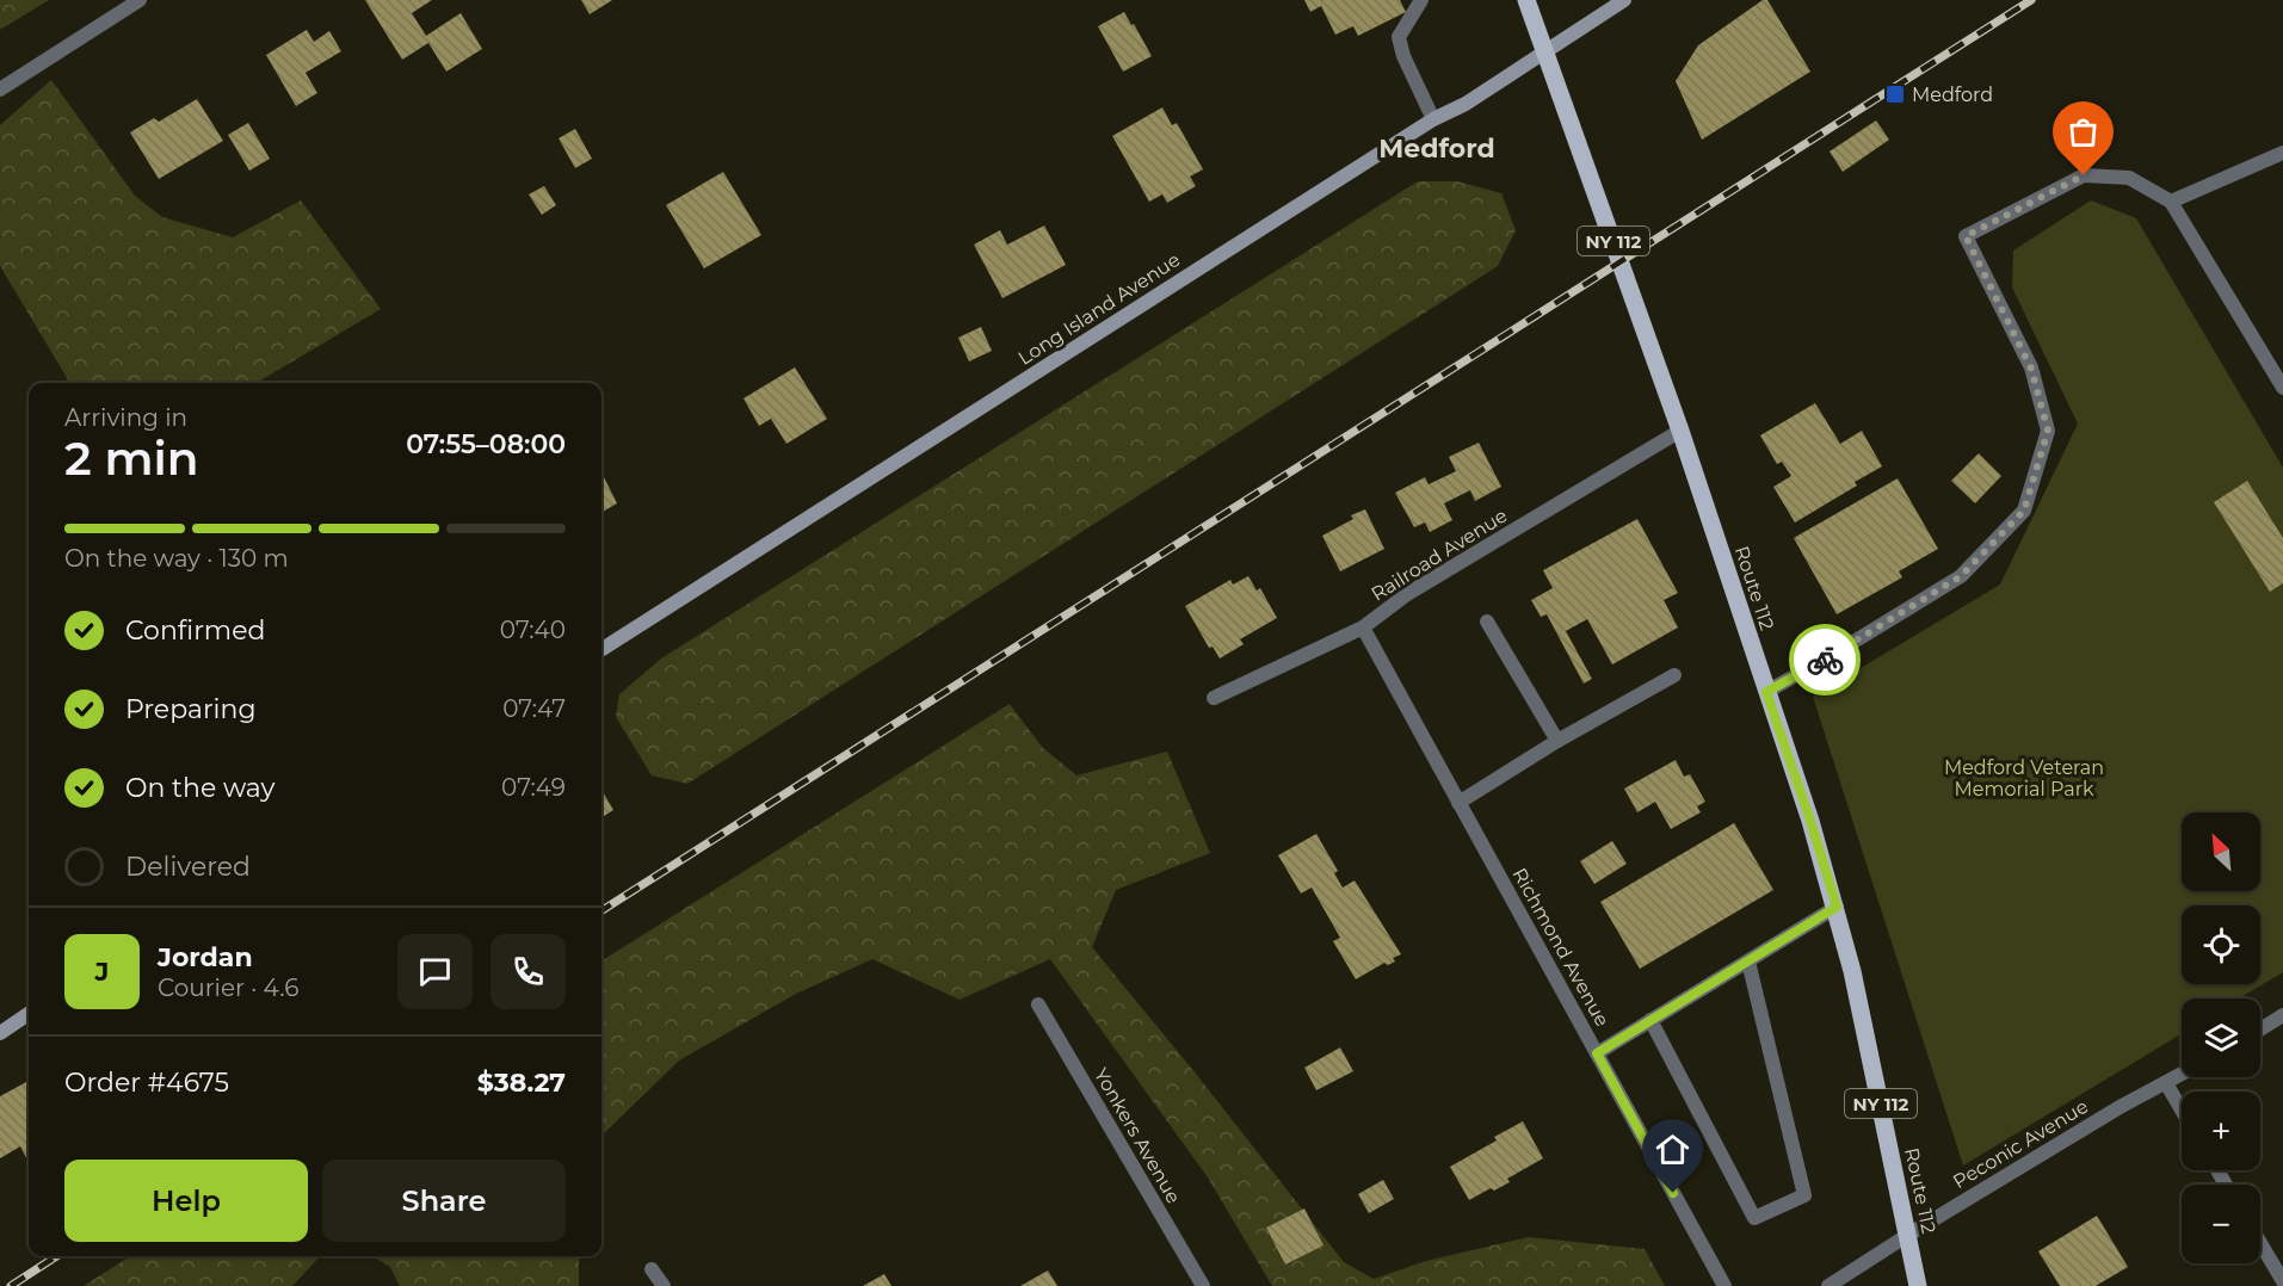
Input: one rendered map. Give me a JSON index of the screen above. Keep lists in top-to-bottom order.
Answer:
{
  "streets": {
    "main road": ["NY 112", "Route 112"],
    "street": [
      "Long Island Avenue",
      "Railroad Avenue",
      "Richmond Avenue",
      "Yonkers Avenue",
      "Peconic Avenue"
    ]
  },
  "crossings": [
    ["Long Island Avenue", "Route 112"],
    ["Railroad Avenue", "Route 112"],
    ["Railroad Avenue", "Richmond Avenue"],
    ["Route 112", "Peconic Avenue"]
  ],
  "districts": ["Medford"],
  "parks": ["Medford Veteran Memorial Park"],
  "places": {
    "transit": ["Medford"]
  },
  "north": "top left",
  "page": {
    "heading": ["2 min", "Arriving in", "07:55–08:00"],
    "panel": [
      "Jordan",
      "Courier · 4.6",
      "Order #4675",
      "$38.27"
    ],
    "bar": "On the way · 130 m",
    "list": [
      ["Confirmed", "07:40"],
      ["Preparing", "07:47"],
      ["On the way", "07:49"],
      "Delivered"
    ],
    "map_buttons": ["+", "−"],
    "round": "J",
    "buttons": ["Help", "Share"]
  }
}
